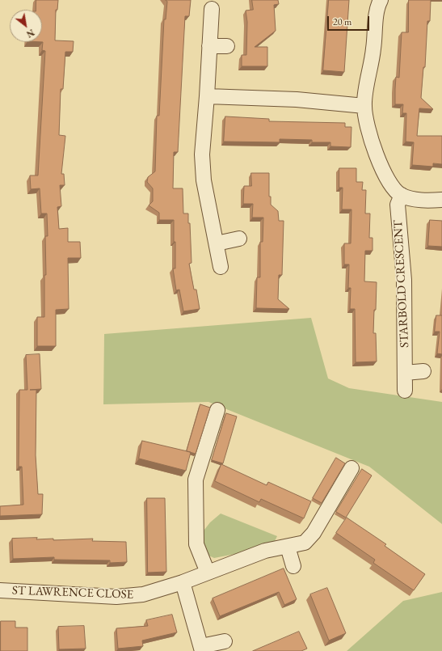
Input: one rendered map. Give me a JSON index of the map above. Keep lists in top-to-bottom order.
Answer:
{
  "streets": {
    "street": ["STARBOLD CRESCENT", "ST LAWRENCE CLOSE"]
  },
  "scale_bar": "20 m",
  "north": "bottom right"
}
